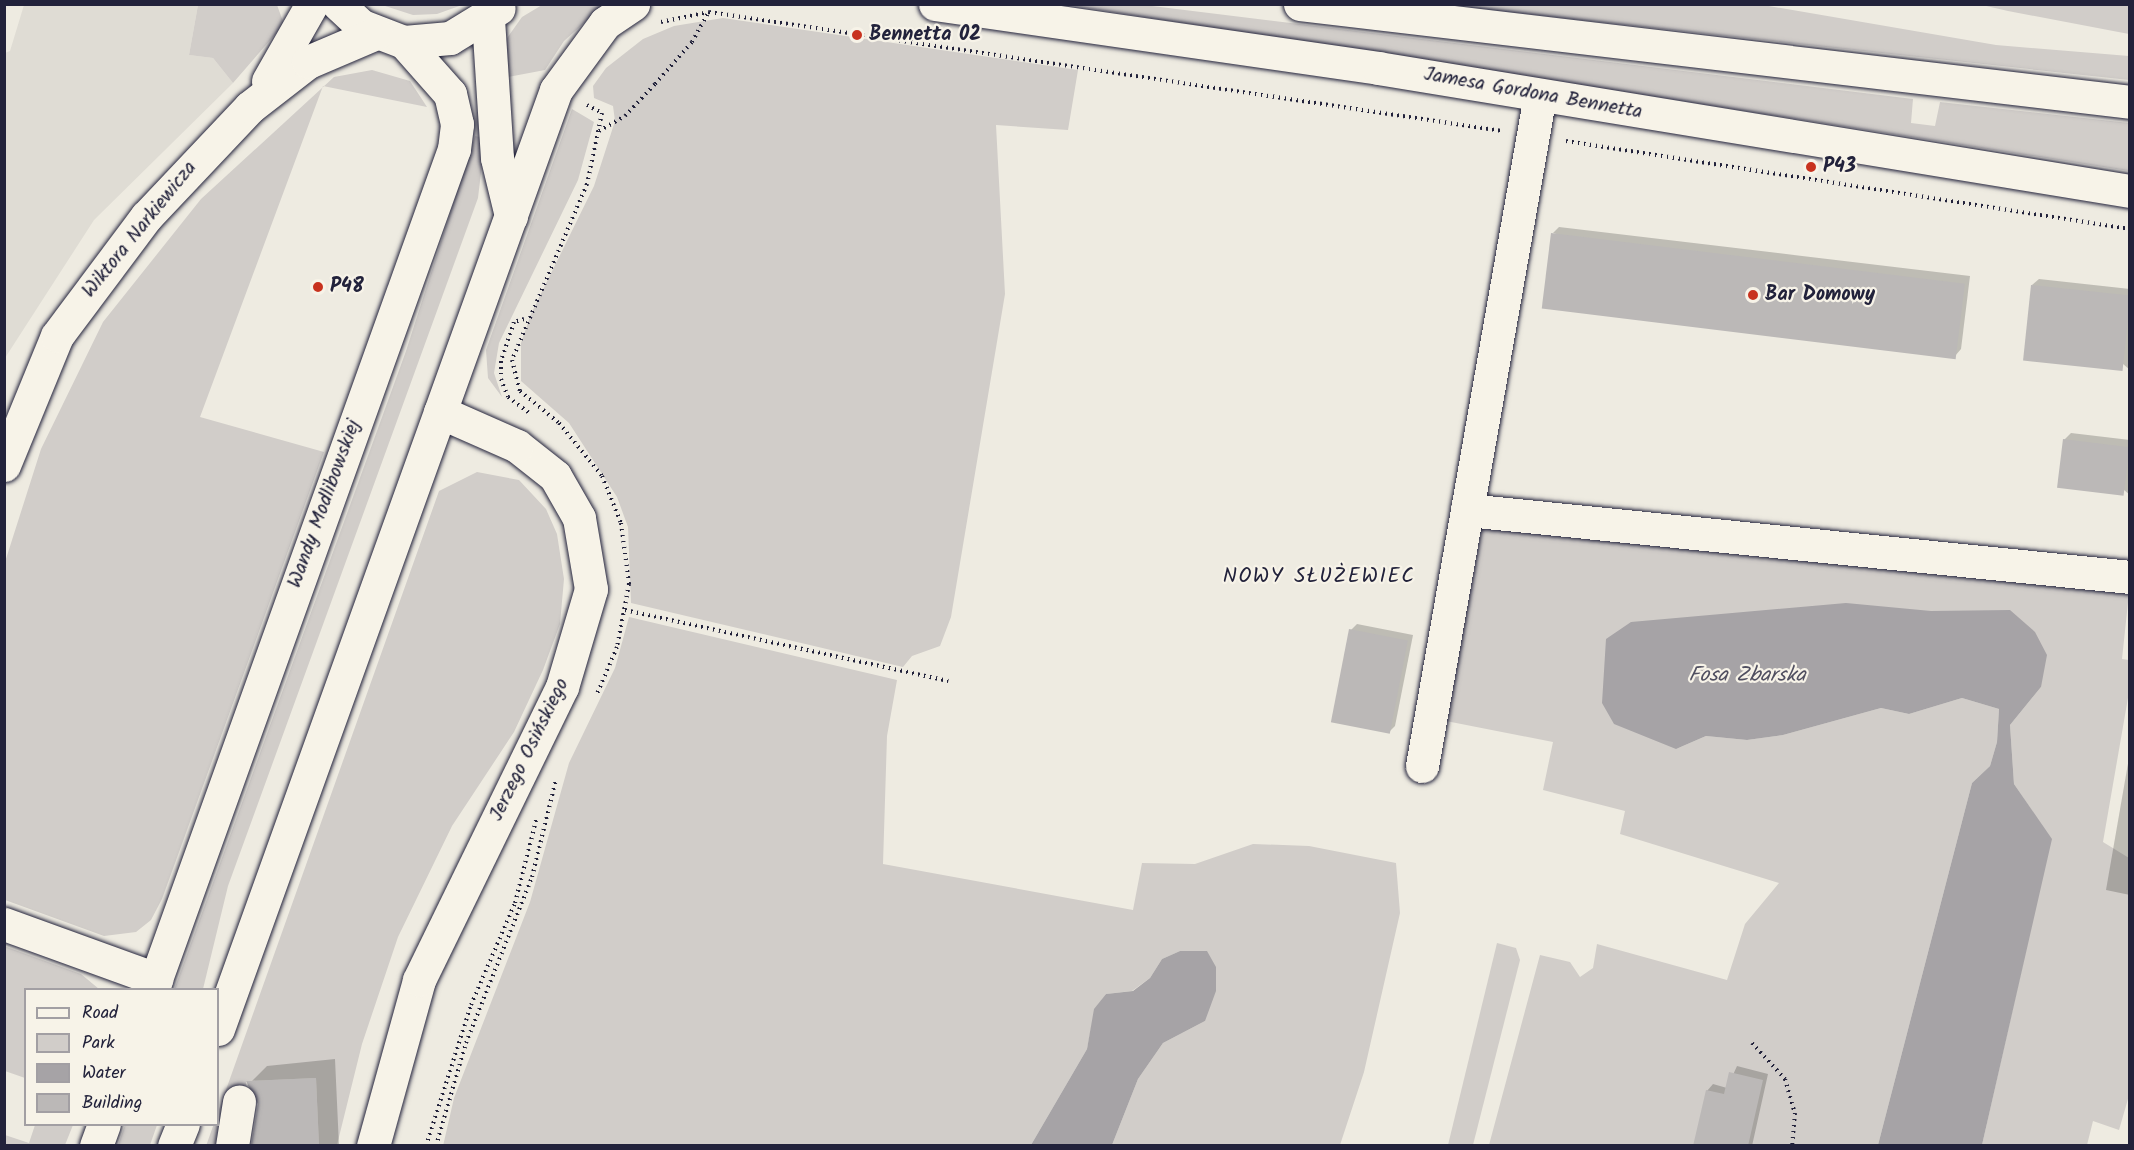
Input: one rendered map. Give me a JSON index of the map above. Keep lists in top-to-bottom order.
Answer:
{
  "streets": {
    "main road": [
      "Jamesa Gordona Bennetta",
      "Wiktora Narkiewicza",
      "Wandy Modlibowskiej",
      "Jerzego Osińskiego"
    ]
  },
  "crossings": [
    ["Wiktora Narkiewicza", "Wandy Modlibowskiej"]
  ],
  "districts": ["NOWY SŁUŻEWIEC"],
  "water": ["Fosa Zbarska"],
  "places": [
    "Bennetta 02",
    "P43",
    "P48",
    "Bar Domowy"
  ],
  "legend": [
    "Road",
    "Park",
    "Water",
    "Building"
  ]
}
